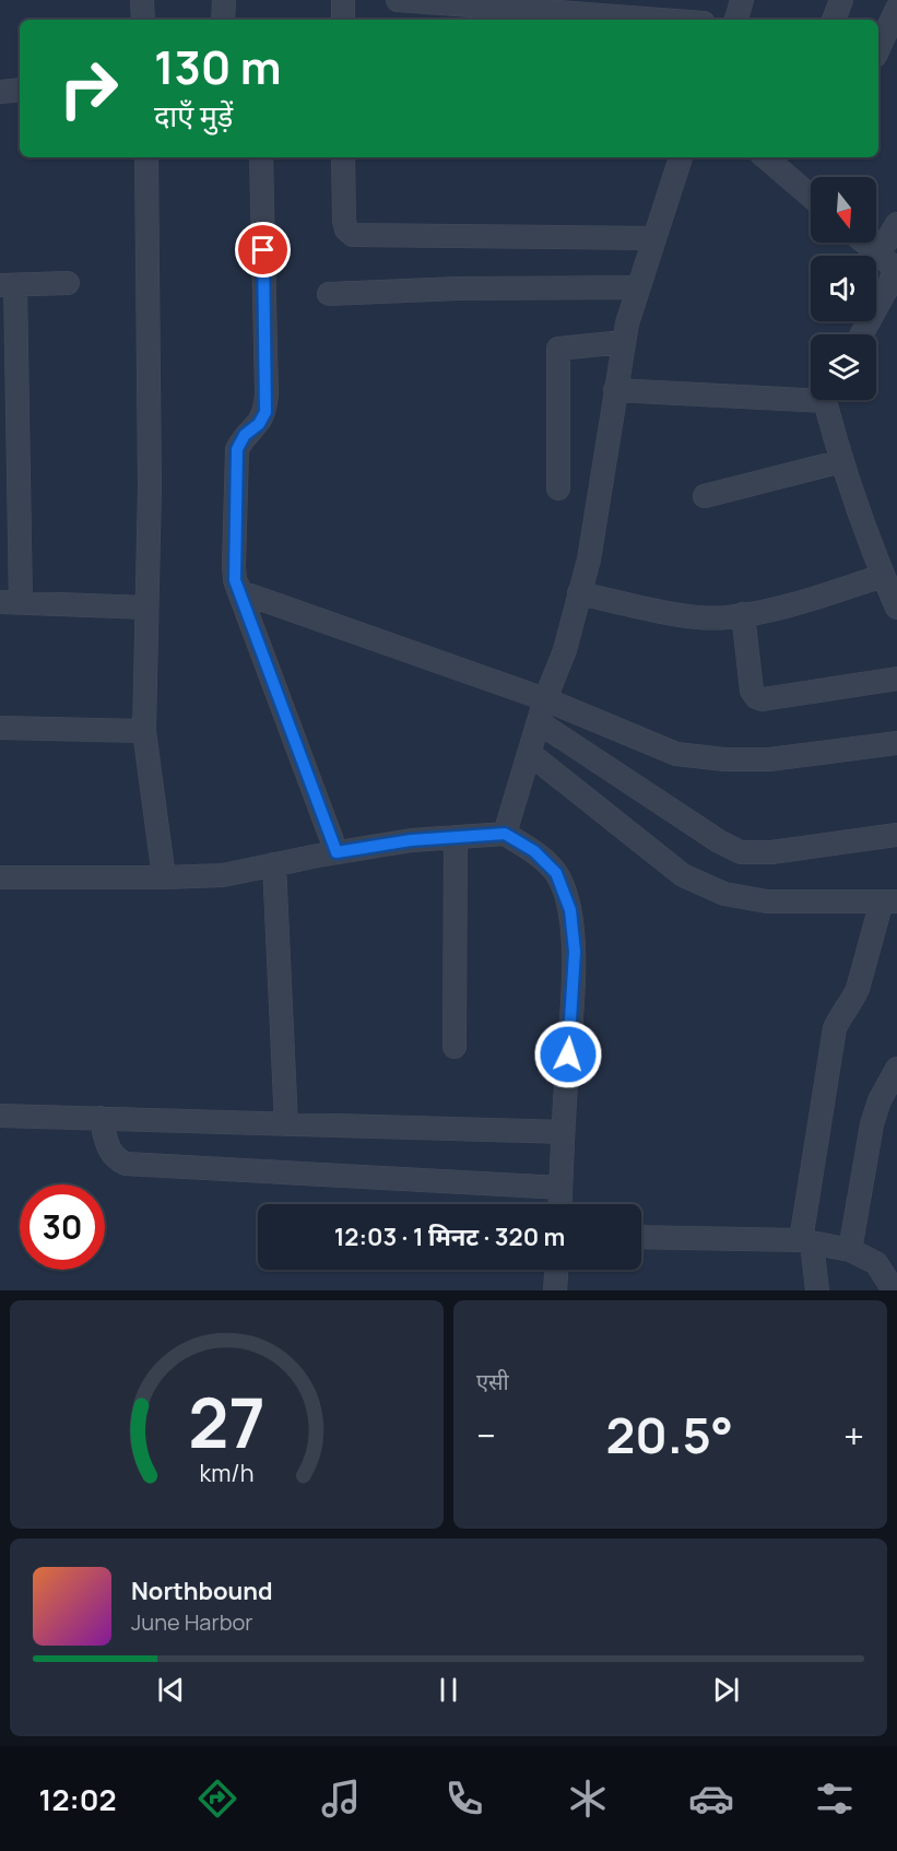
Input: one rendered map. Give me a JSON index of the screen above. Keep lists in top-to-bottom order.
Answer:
{
  "north": "bottom",
  "page": {
    "turn": ["130 m", "दाएँ मुड़ें"],
    "limit": "30",
    "trip": "12:03 · 1 मिनट · 320 m",
    "tile": "एसी",
    "heat": ["−", "20.5°", "+"],
    "song": ["Northbound", "June Harbor"],
    "tabs": "12:02",
    "gauge": ["27", "km/h"]
  }
}
